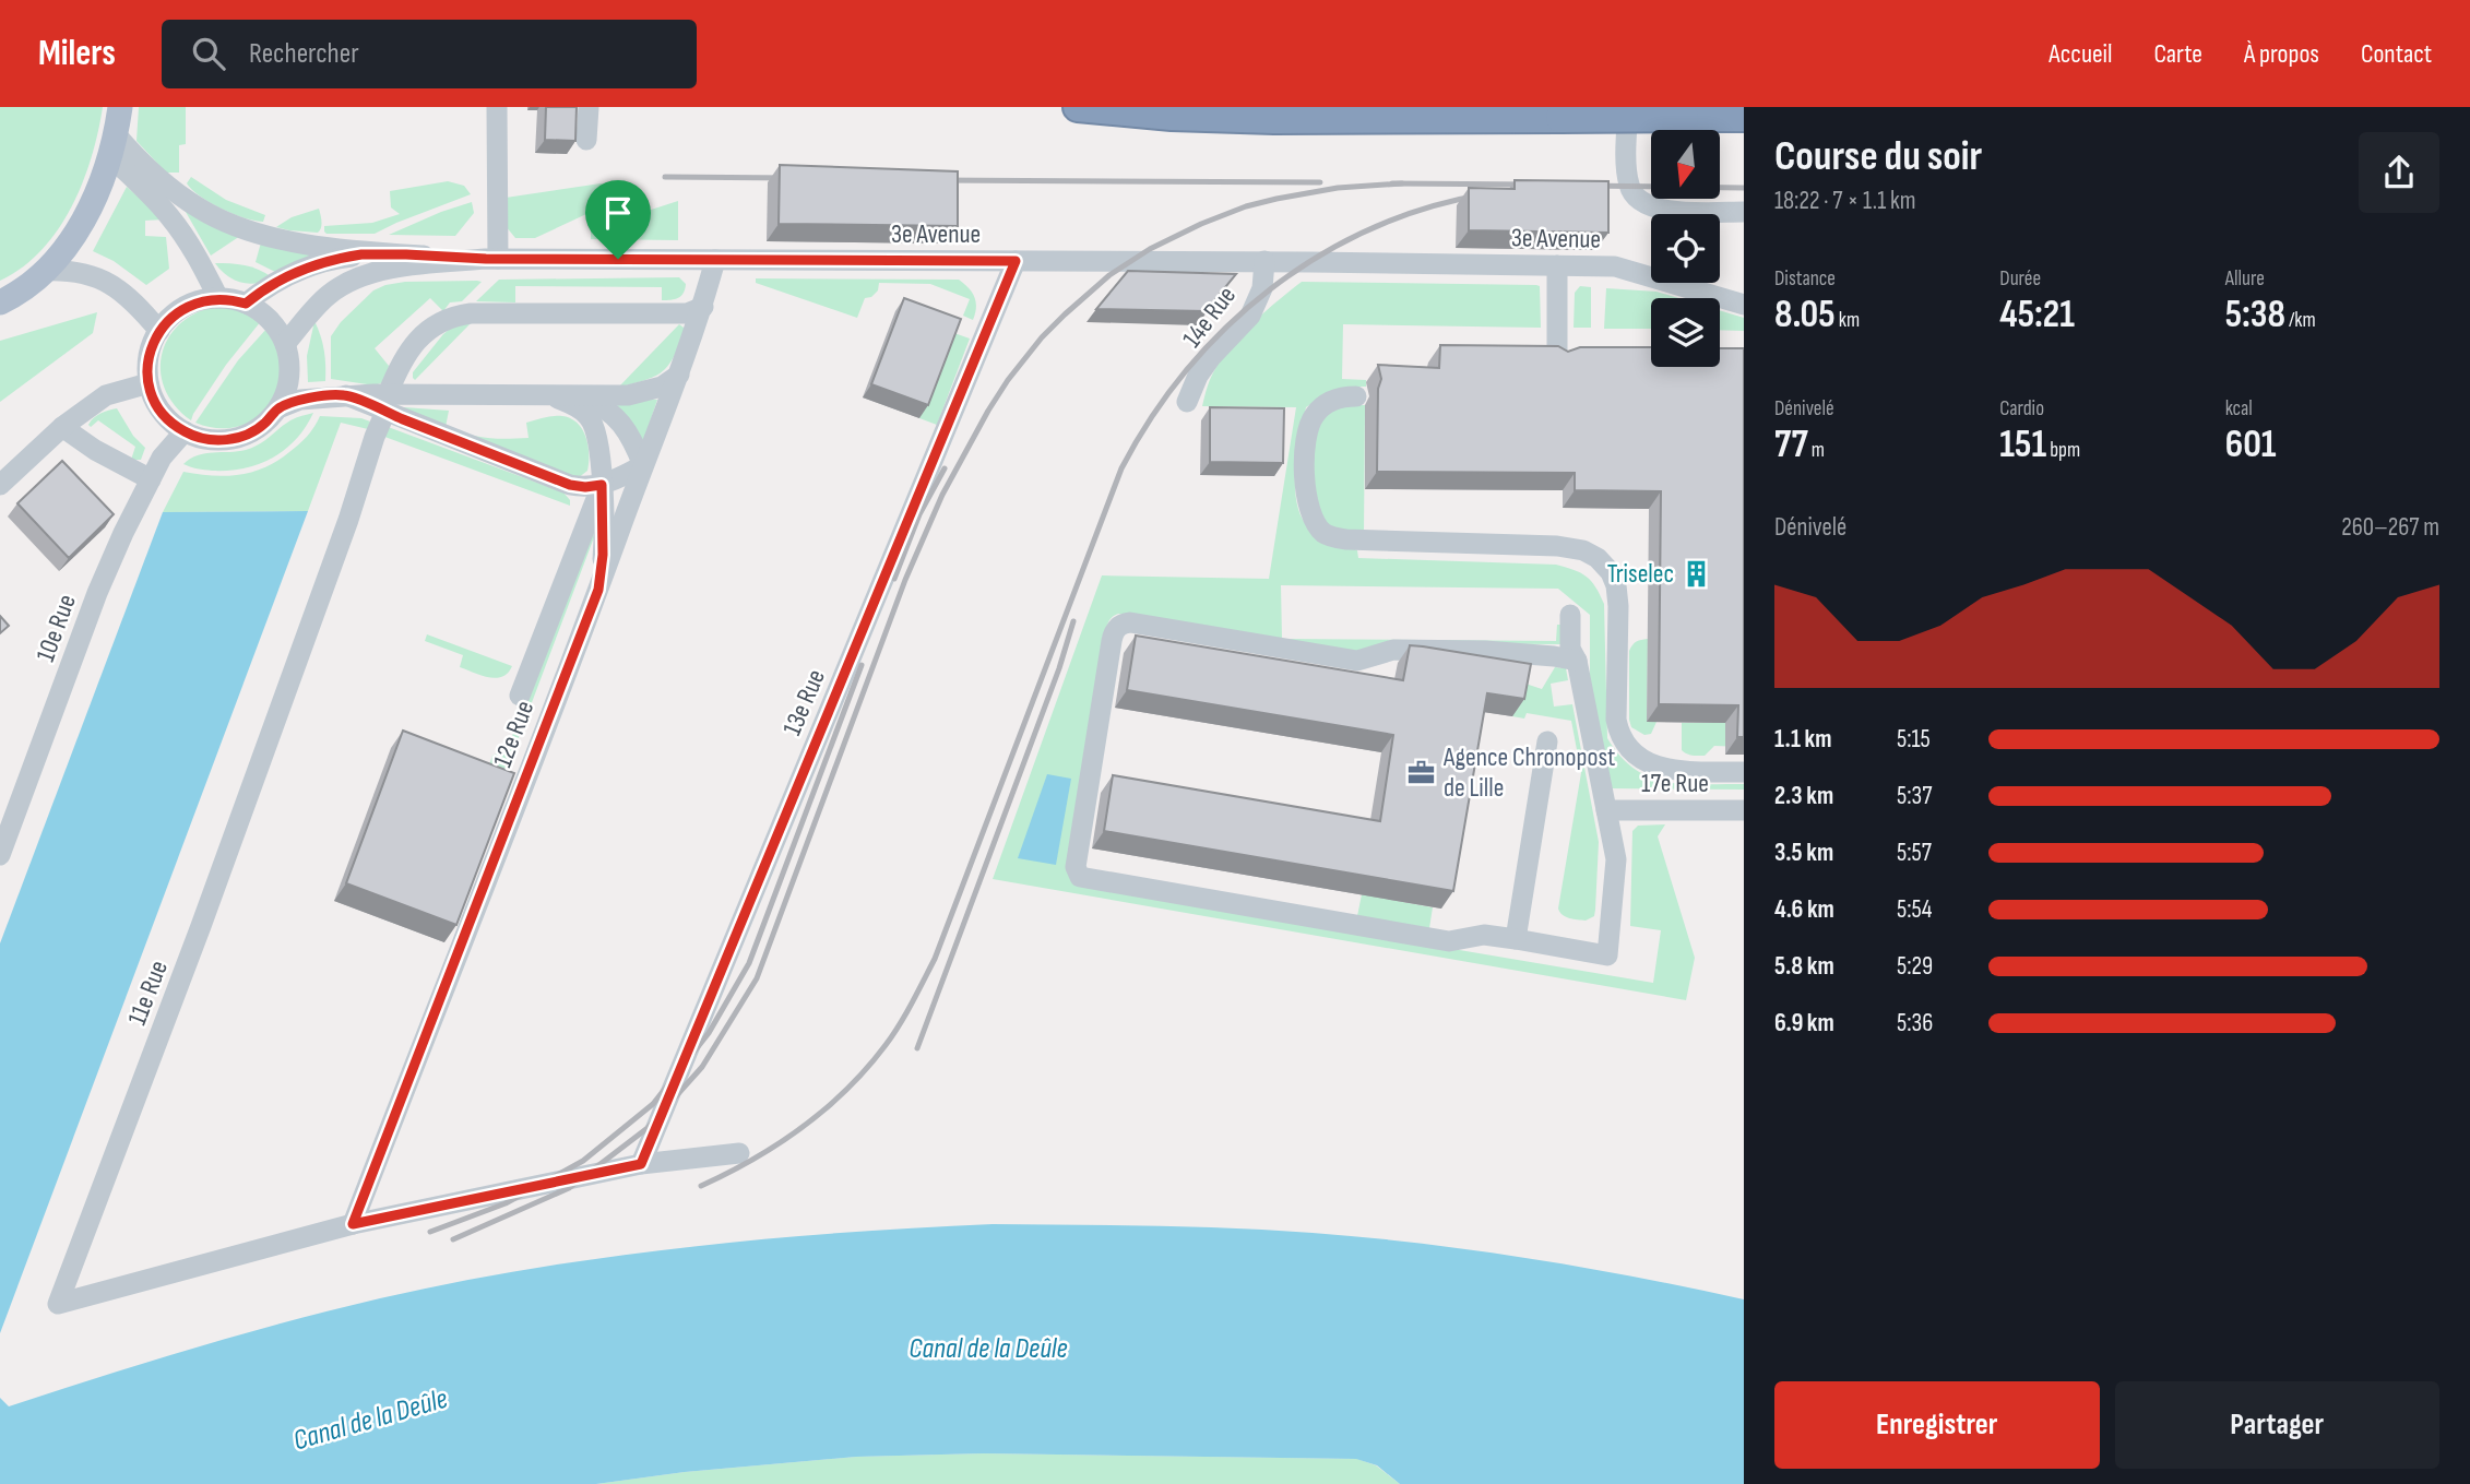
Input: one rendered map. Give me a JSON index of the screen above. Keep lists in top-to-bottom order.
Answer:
{
  "streets": {
    "street": [
      "3e Avenue",
      "14e Rue",
      "10e Rue",
      "13e Rue",
      "12e Rue",
      "17e Rue",
      "11e Rue"
    ]
  },
  "crossings": [
    ["3e Avenue", "14e Rue"],
    ["3e Avenue", "10e Rue"],
    ["3e Avenue", "13e Rue"],
    ["3e Avenue", "12e Rue"],
    ["12e Rue", "11e Rue"]
  ],
  "water": ["Canal de la Deûle"],
  "places": {
    "building": ["Triselec"],
    "office": ["Agence Chronopost de Lille"]
  },
  "north": "bottom",
  "page": {
    "header": "Milers",
    "search": "Rechercher",
    "nav": [
      "Accueil",
      "Carte",
      "À propos",
      "Contact"
    ],
    "heading": ["Course du soir", "18:22 · 7 × 1.1 km"],
    "stats": [
      ["Distance", "8.05 km"],
      ["Durée", "45:21"],
      ["Allure", "5:38 /km"],
      ["Dénivelé", "77 m"],
      ["Cardio", "151 bpm"],
      ["kcal", "601"]
    ],
    "chart": ["Dénivelé", "260–267 m"],
    "list": [
      {
        "name": "1.1 km",
        "note": "5:15"
      },
      {
        "name": "2.3 km",
        "note": "5:37"
      },
      {
        "name": "3.5 km",
        "note": "5:57"
      },
      {
        "name": "4.6 km",
        "note": "5:54"
      },
      {
        "name": "5.8 km",
        "note": "5:29"
      },
      {
        "name": "6.9 km",
        "note": "5:36"
      }
    ],
    "buttons": ["Enregistrer", "Partager"]
  }
}
